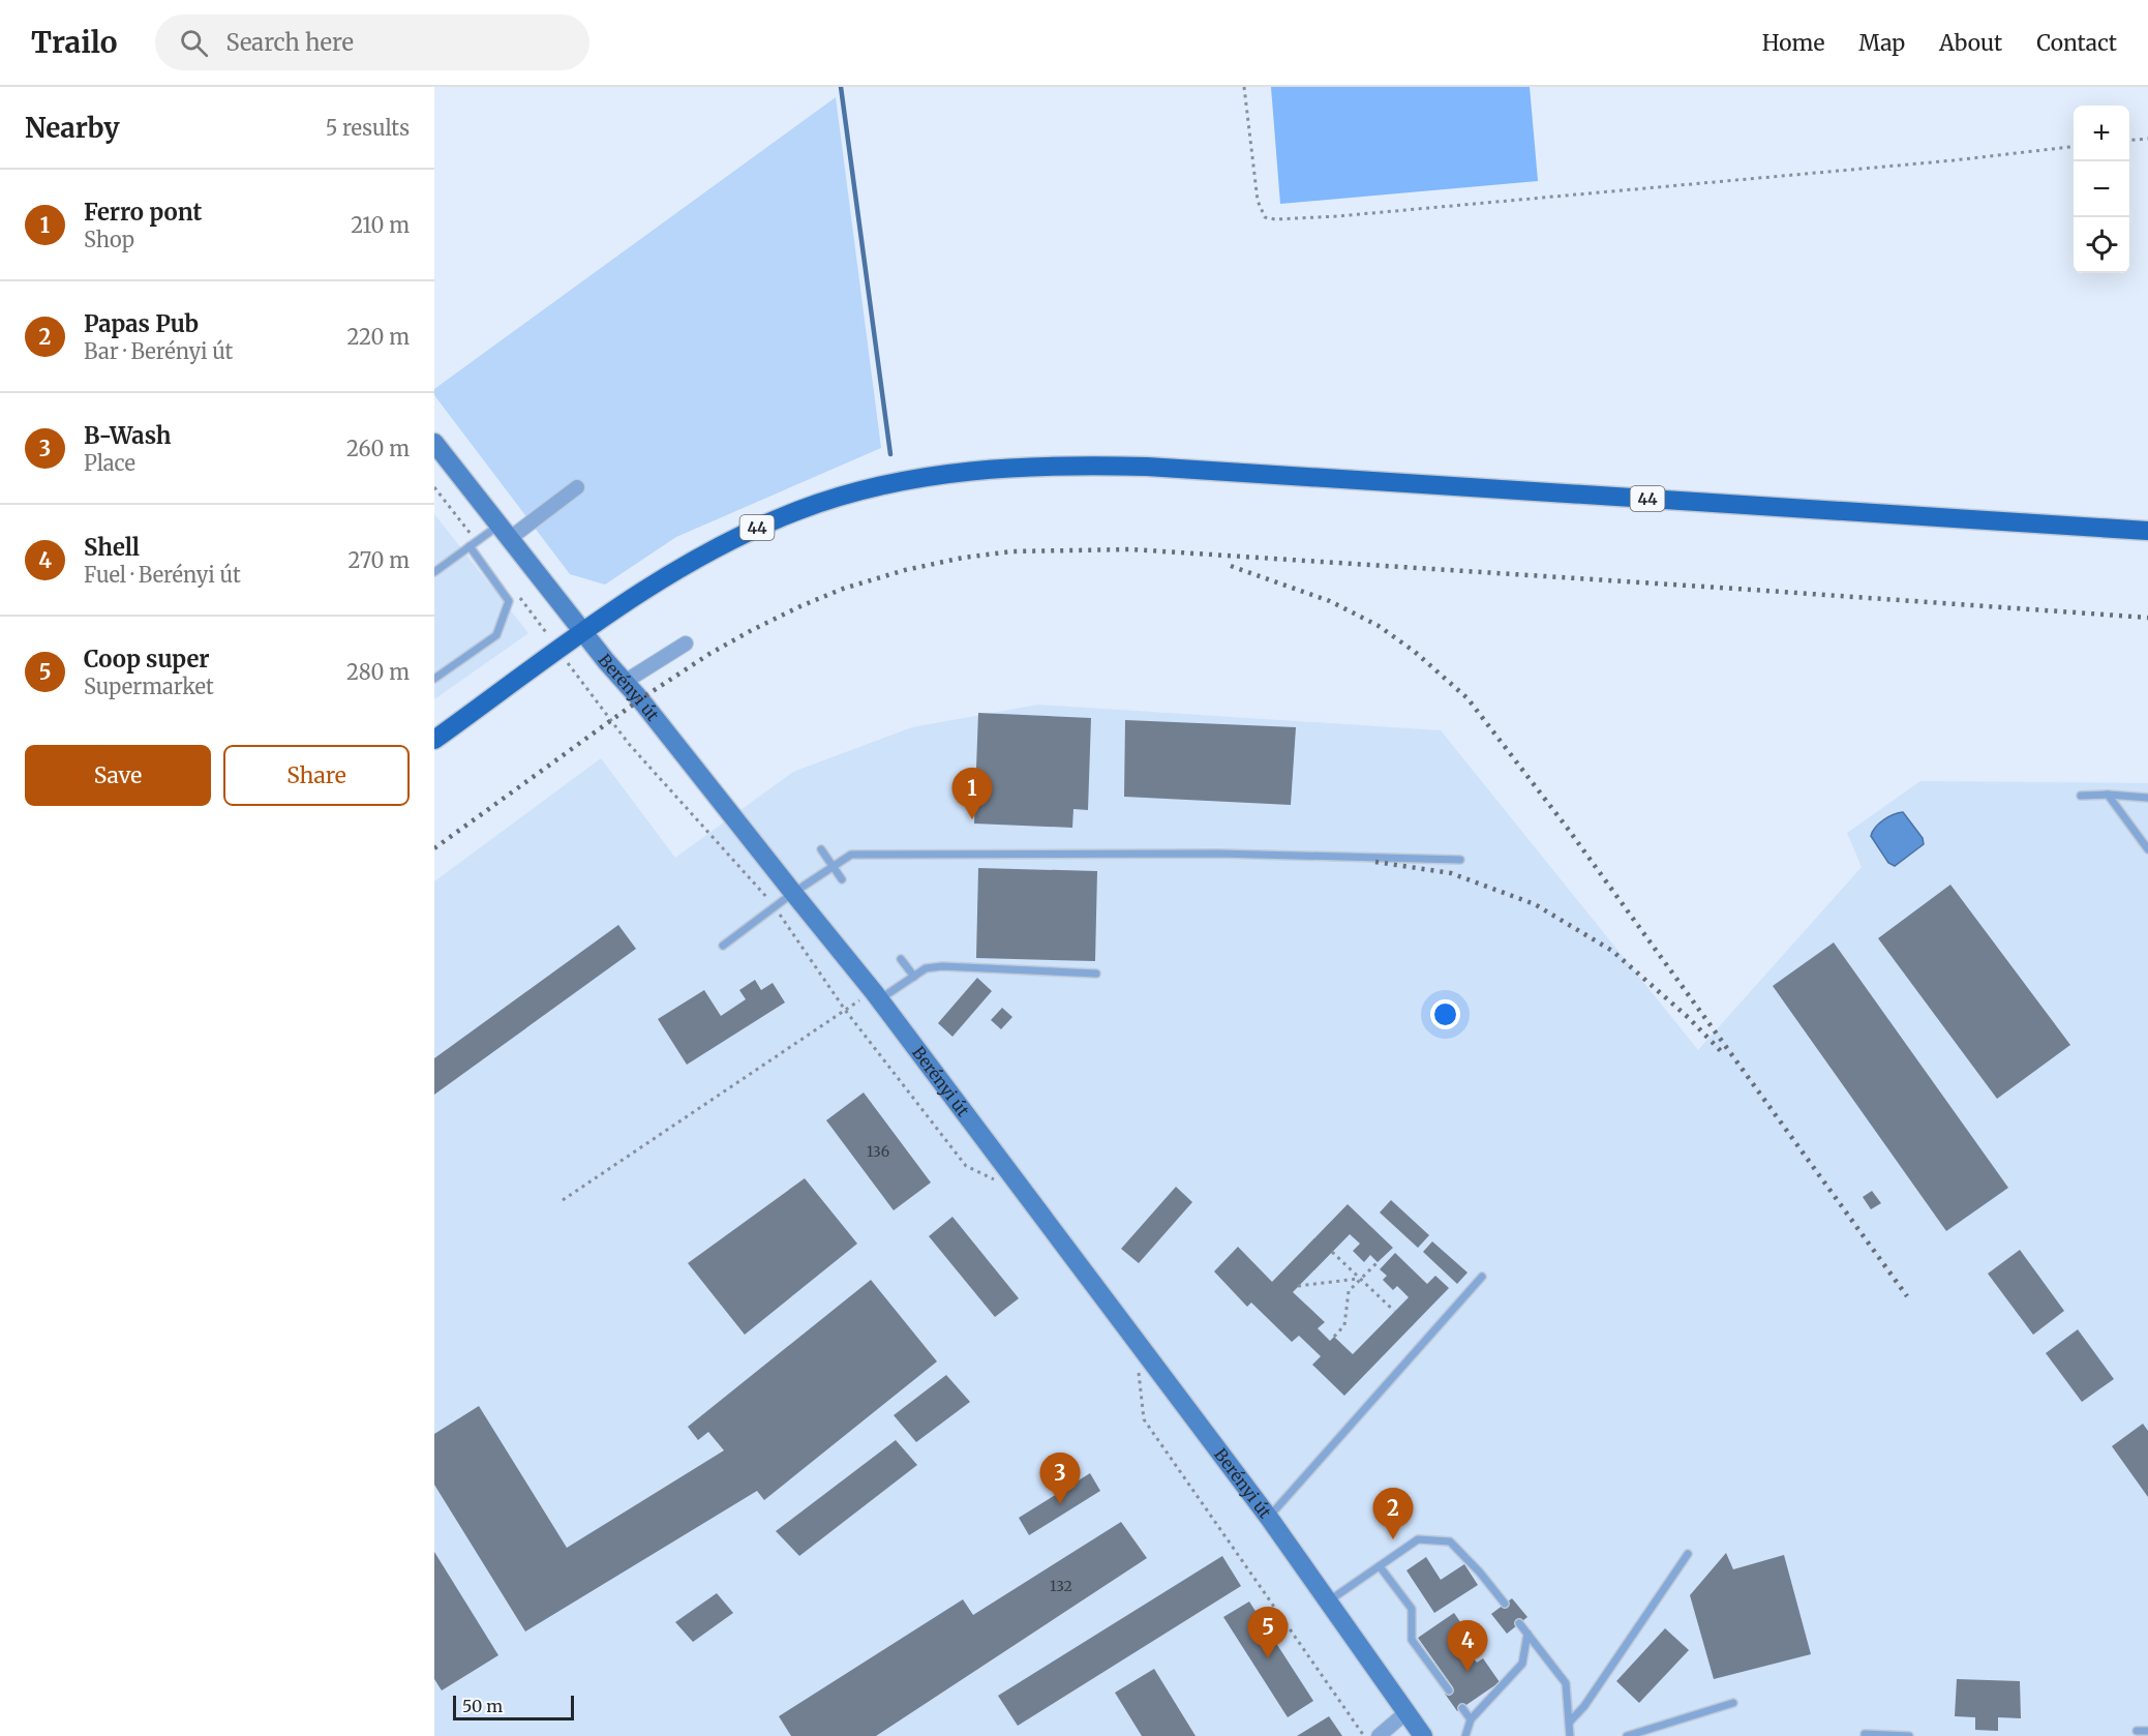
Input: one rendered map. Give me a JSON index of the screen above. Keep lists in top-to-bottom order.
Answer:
{
  "streets": {
    "main road": ["44"],
    "street": ["Berényi út"]
  },
  "crossings": [
    ["44", "Berényi út"]
  ],
  "house_numbers": ["136", "132"],
  "scale_bar": "50 m",
  "page": {
    "header": "Trailo",
    "search": "Search here",
    "nav": [
      "Home",
      "Map",
      "About",
      "Contact"
    ],
    "heading": ["Nearby", "5 results"],
    "map_buttons": ["+", "−"],
    "list": [
      {
        "mark": "1",
        "name": "Ferro pont",
        "note": "Shop",
        "value": "210 m"
      },
      {
        "mark": "2",
        "name": "Papas Pub",
        "note": "Bar · Berényi út",
        "value": "220 m"
      },
      {
        "mark": "3",
        "name": "B-Wash",
        "note": "Place",
        "value": "260 m"
      },
      {
        "mark": "4",
        "name": "Shell",
        "note": "Fuel · Berényi út",
        "value": "270 m"
      },
      {
        "mark": "5",
        "name": "Coop super",
        "note": "Supermarket",
        "value": "280 m"
      }
    ],
    "buttons": ["Save", "Share"],
    "pins": [
      "1",
      "3",
      "2",
      "5",
      "4"
    ],
    "scale": "50 m"
  }
}
